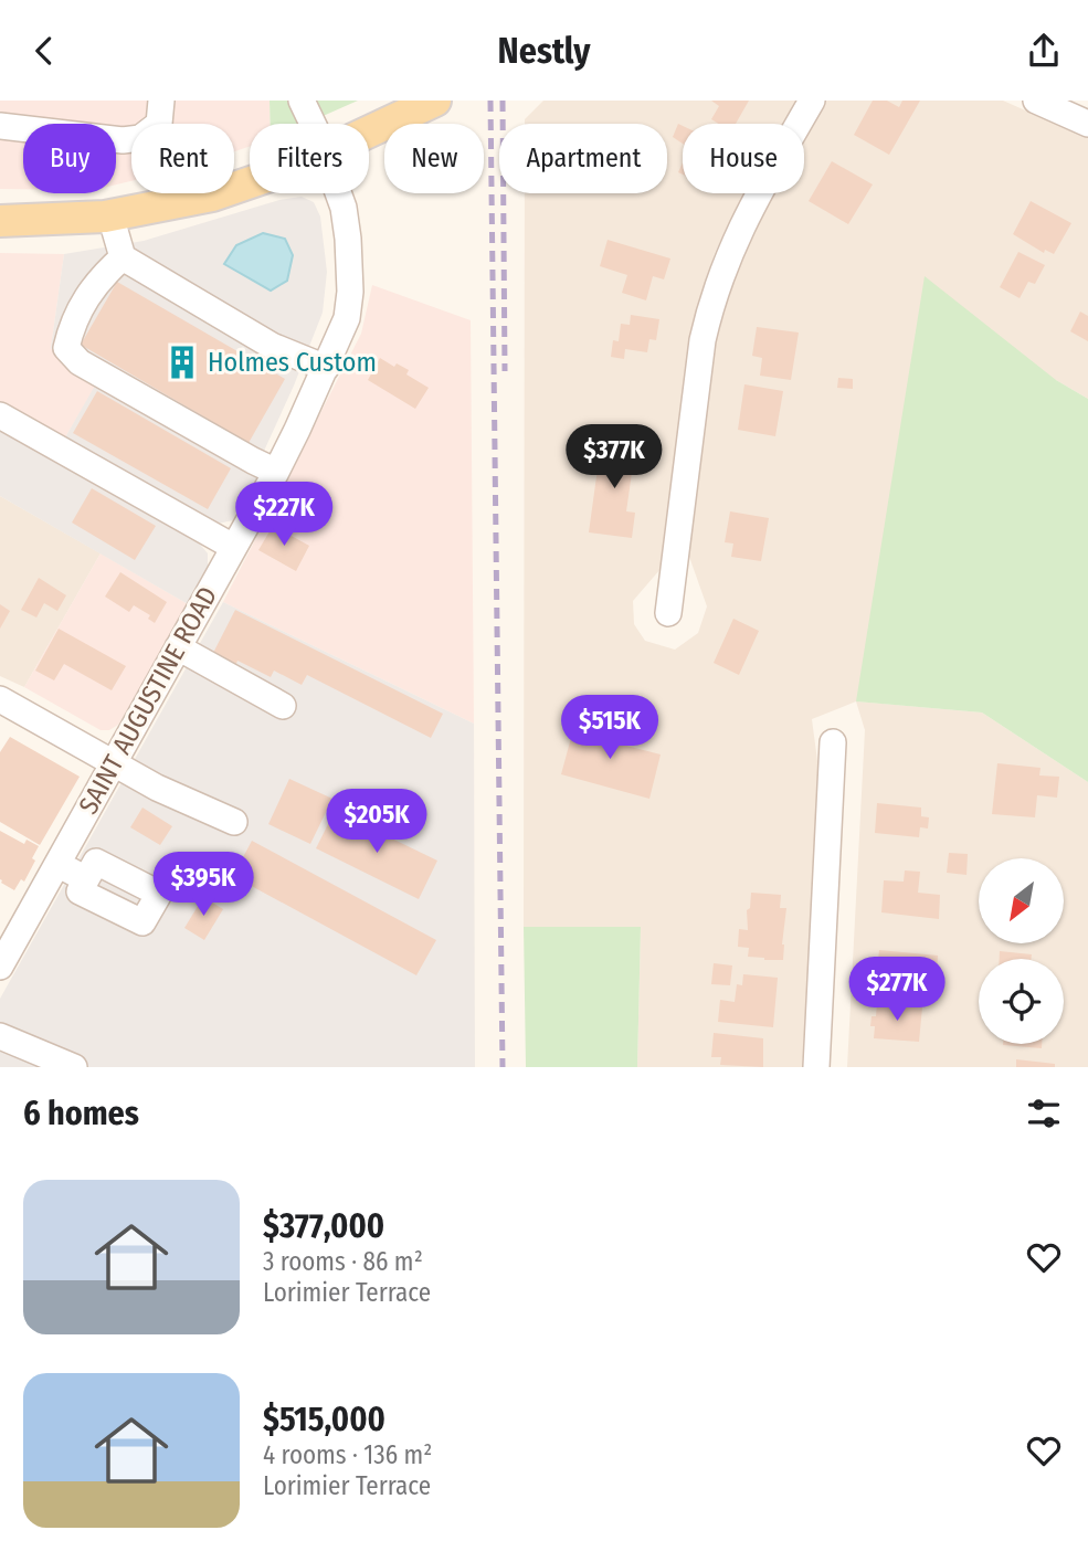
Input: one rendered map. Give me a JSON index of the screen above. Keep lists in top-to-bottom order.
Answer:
{
  "streets": {
    "street": ["SAINT AUGUSTINE ROAD"]
  },
  "places": {
    "building": ["Holmes Custom"]
  },
  "north": "bottom left",
  "page": {
    "header": "Nestly",
    "chip": [
      "Buy",
      "Rent",
      "Filters",
      "New",
      "Apartment",
      "House"
    ],
    "price": [
      "$377K",
      "$227K",
      "$515K",
      "$205K",
      "$395K",
      "$277K"
    ],
    "heading": "6 homes",
    "list": [
      {
        "name": "$377,000",
        "note": "3 rooms · 86 m² · Lorimier Terrace"
      },
      {
        "name": "$515,000",
        "note": "4 rooms · 136 m² · Lorimier Terrace"
      }
    ]
  }
}
